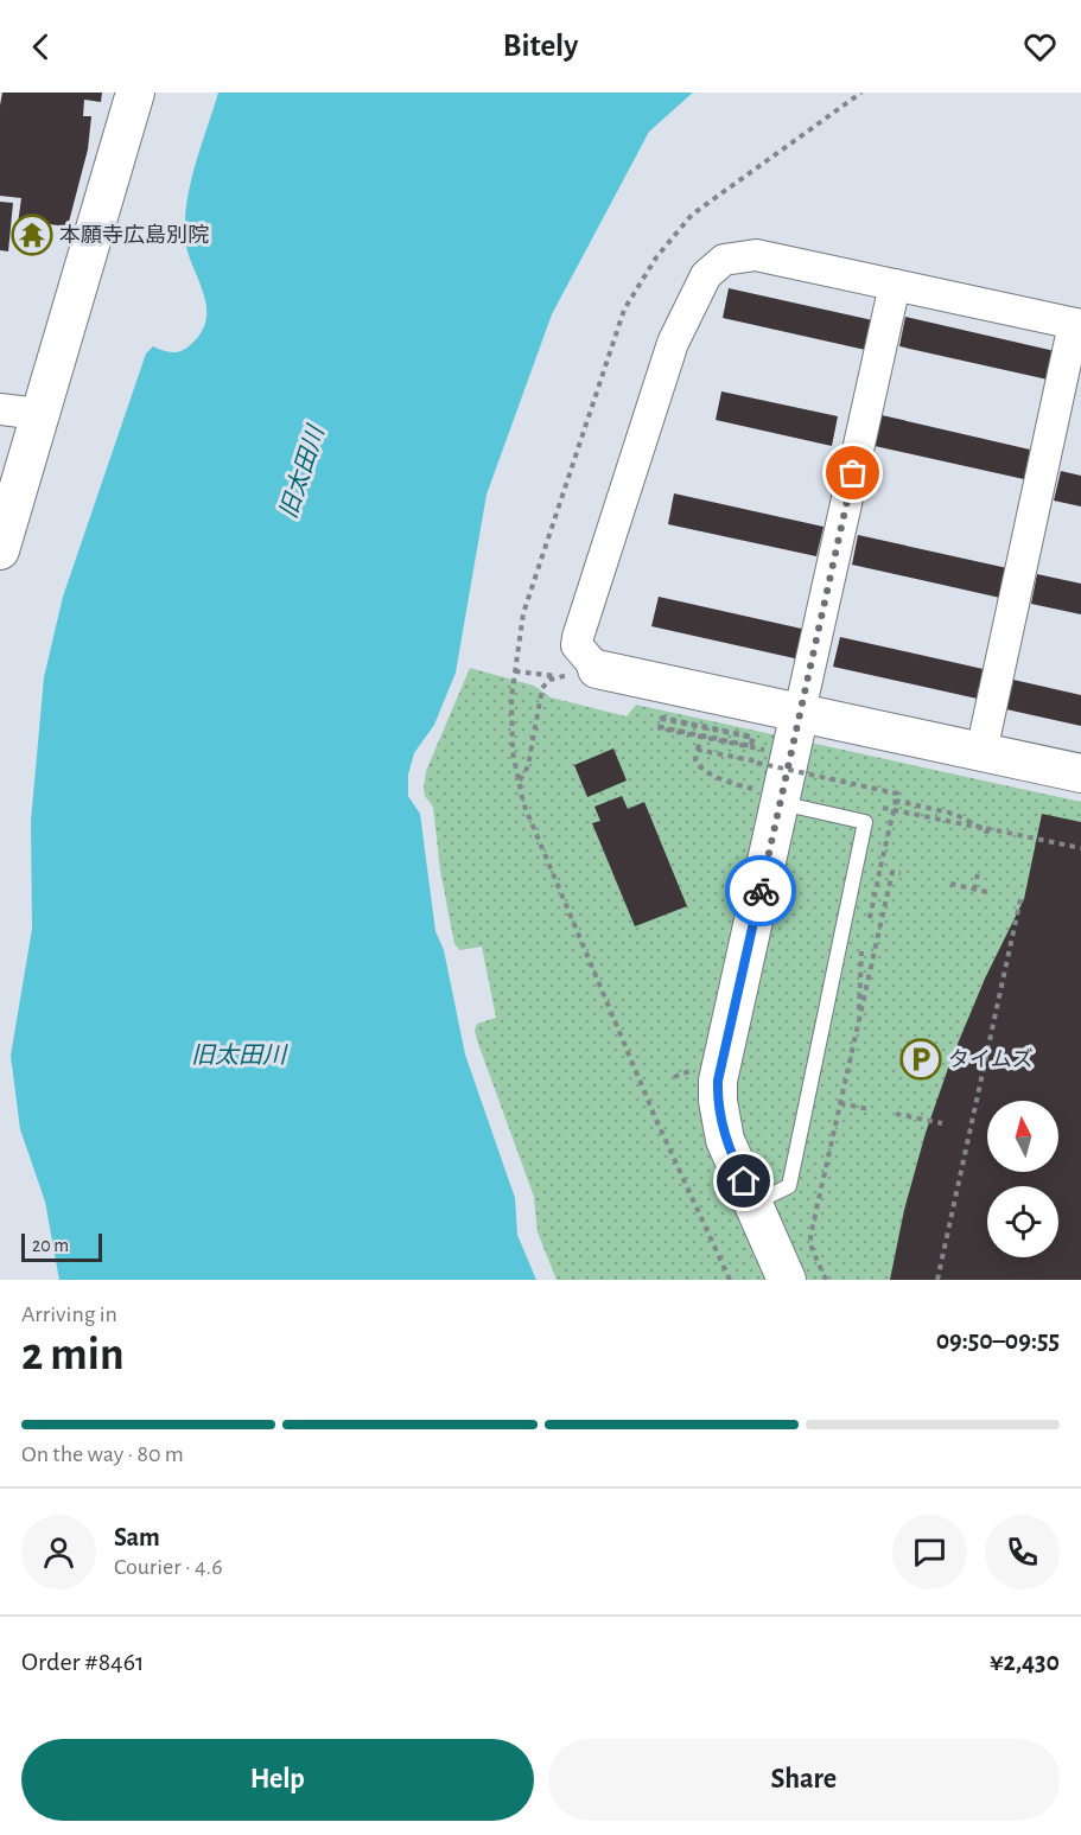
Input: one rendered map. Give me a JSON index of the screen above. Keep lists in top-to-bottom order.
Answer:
{
  "water": ["旧太田川"],
  "places": {
    "temple": ["本願寺広島別院"],
    "parking": ["タイムズ"]
  },
  "scale_bar": "20 m",
  "north": "top",
  "page": {
    "header": "Bitely",
    "scale": "20 m",
    "heading": ["2 min", "Arriving in", "09:50–09:55"],
    "panel": [
      "Sam",
      "Courier · 4.6",
      "Order #8461",
      "¥2,430"
    ],
    "bar": "On the way · 80 m",
    "buttons": ["Help", "Share"]
  }
}
